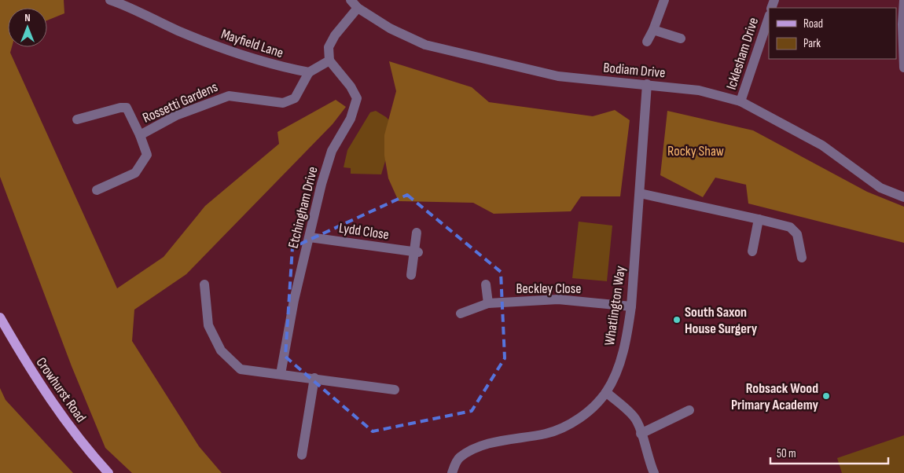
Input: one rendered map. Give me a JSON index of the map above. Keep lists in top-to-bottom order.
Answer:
{
  "streets": {
    "main road": ["Crowhurst Road"],
    "street": [
      "Mayfield Lane",
      "Icklesham Drive",
      "Bodiam Drive",
      "Rossetti Gardens",
      "Etchingham Drive",
      "Lydd Close",
      "Beckley Close",
      "Whatlington Way"
    ]
  },
  "crossings": [
    ["Mayfield Lane", "Rossetti Gardens"],
    ["Icklesham Drive", "Bodiam Drive"],
    ["Bodiam Drive", "Whatlington Way"],
    ["Etchingham Drive", "Lydd Close"],
    ["Beckley Close", "Whatlington Way"]
  ],
  "parks": ["Rocky Shaw"],
  "places": ["South Saxon House Surgery", "Robsack Wood Primary Academy"],
  "legend": ["Road", "Park"],
  "scale_bar": "50 m",
  "north": "top"
}
